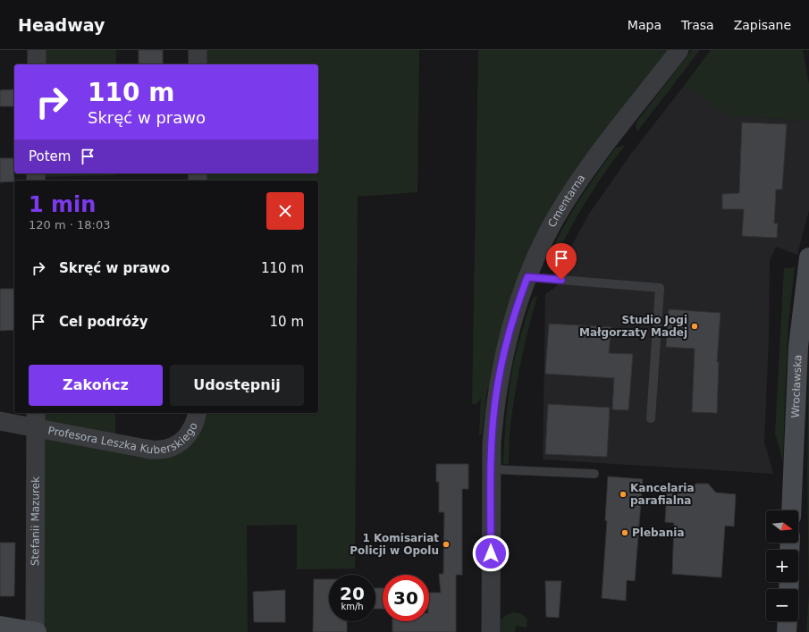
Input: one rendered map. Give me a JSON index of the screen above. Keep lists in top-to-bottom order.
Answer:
{
  "streets": {
    "main road": ["Wrocławska"],
    "street": ["Cmentarna", "Profesora Leszka Kuberskiego", "Stefanii Mazurek"]
  },
  "crossings": [
    ["Profesora Leszka Kuberskiego", "Stefanii Mazurek"]
  ],
  "places": [
    "Studio Jogi Małgorzaty Madej",
    "Kancelaria parafialna",
    "Plebania",
    "1 Komisariat Policji w Opolu"
  ],
  "north": "right",
  "page": {
    "header": "Headway",
    "nav": ["Mapa", "Trasa", "Zapisane"],
    "turn": ["110 m", "Skręć w prawo"],
    "then": "Potem",
    "heading": ["1 min", "120 m · 18:03"],
    "list": [
      {
        "name": "Skręć w prawo",
        "value": "110 m"
      },
      {
        "name": "Cel podróży",
        "value": "10 m"
      }
    ],
    "buttons": ["Zakończ", "Udostępnij"],
    "map_buttons": ["+", "−"],
    "speed": "20 km/h",
    "limit": "30"
  }
}
